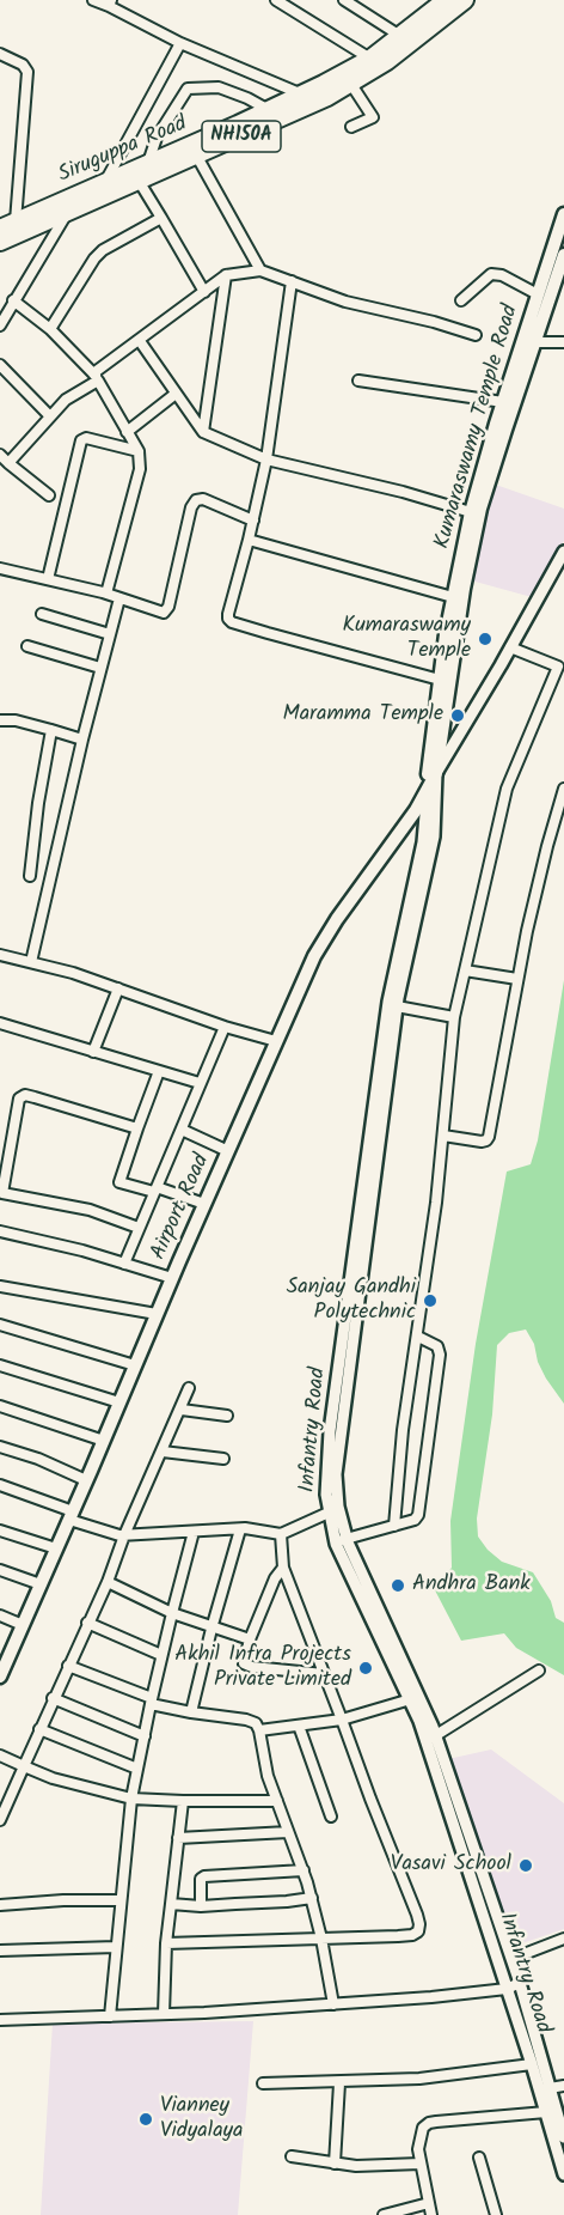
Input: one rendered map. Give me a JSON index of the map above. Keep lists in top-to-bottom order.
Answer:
{
  "streets": {
    "highway": ["NH150A", "Siruguppa Road"],
    "main road": ["Kumaraswamy Temple Road", "Airport Road"],
    "street": ["Infantry Road"]
  },
  "crossings": [
    ["NH150A", "Siruguppa Road"],
    ["Kumaraswamy Temple Road", "Airport Road"],
    ["Kumaraswamy Temple Road", "Infantry Road"],
    ["Airport Road", "Infantry Road"]
  ],
  "places": [
    "Kumaraswamy Temple",
    "Maramma Temple",
    "Sanjay Gandhi Polytechnic",
    "Andhra Bank",
    "Akhil Infra Projects Private Limited",
    "Vasavi School",
    "Vianney Vidyalaya"
  ]
}
